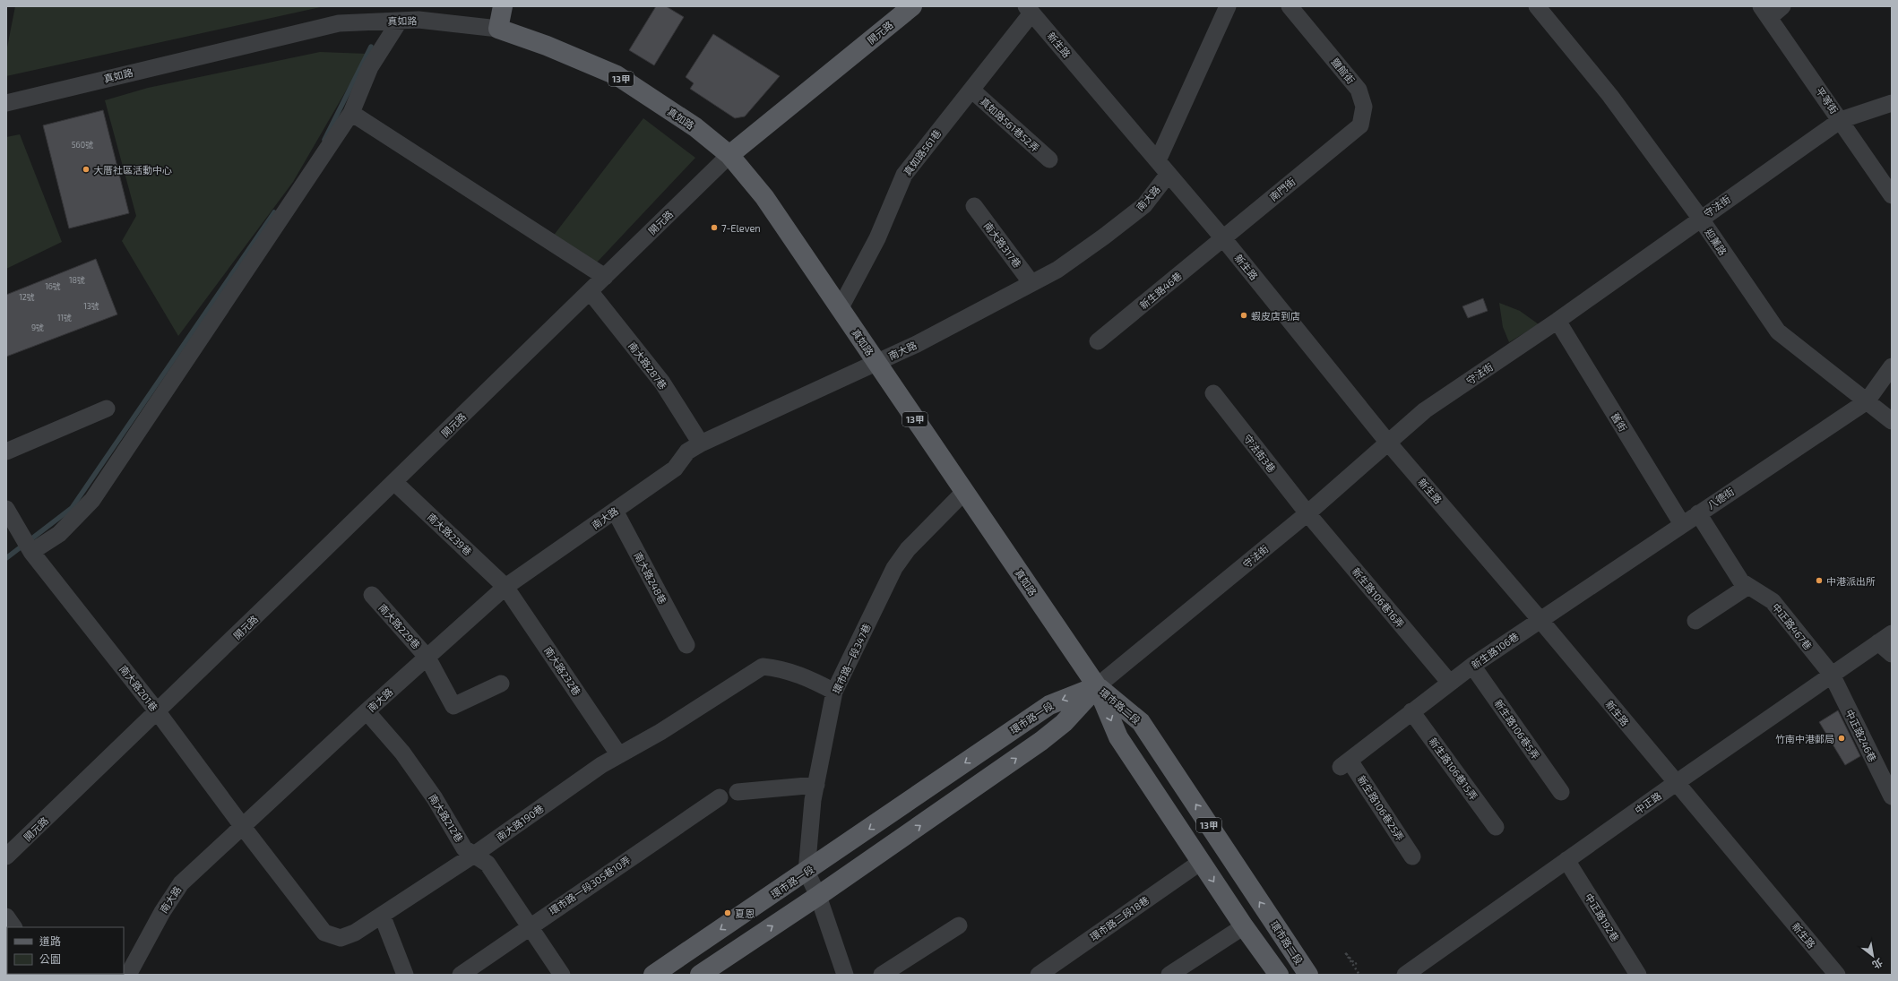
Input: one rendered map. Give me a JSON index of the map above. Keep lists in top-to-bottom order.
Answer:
{
  "streets": {
    "main road": [
      "真如路",
      "開元路",
      "13甲",
      "環市路二段",
      "環市路一段"
    ],
    "street": [
      "新生路",
      "鹽館街",
      "平等街",
      "真如路561巷52弄",
      "真如路561巷",
      "南門街",
      "南大路",
      "守法街",
      "迎薰路",
      "南大路317巷",
      "新生路46巷",
      "南大路287巷",
      "舊街",
      "守法街3巷",
      "八德街",
      "南大路239巷",
      "南大路248巷",
      "新生路106巷16弄",
      "南大路229巷",
      "中正路467巷",
      "新生路106巷",
      "環市路一段347巷",
      "南大路232巷",
      "南大路201巷",
      "新生路106巷5弄",
      "中正路246巷",
      "新生路106巷15弄",
      "中正路",
      "新生路106巷25弄",
      "南大路212巷",
      "南大路190巷",
      "環市路一段305巷10弄",
      "中正路192巷",
      "環市路二段18巷"
    ]
  },
  "crossings": [
    ["真如路", "開元路"],
    ["真如路", "真如路561巷"],
    ["真如路", "南大路"],
    ["真如路", "守法街"],
    ["真如路", "環市路一段347巷"],
    ["真如路", "環市路二段"],
    ["真如路", "環市路一段"],
    ["開元路", "南大路287巷"],
    ["開元路", "南大路239巷"],
    ["開元路", "南大路201巷"],
    ["新生路", "真如路561巷"],
    ["新生路", "南門街"],
    ["新生路", "南大路"],
    ["新生路", "守法街"],
    ["新生路", "新生路46巷"],
    ["新生路", "八德街"],
    ["新生路", "新生路106巷"],
    ["新生路", "中正路"],
    ["鹽館街", "南門街"],
    ["平等街", "守法街"],
    ["真如路561巷52弄", "真如路561巷"],
    ["南門街", "新生路46巷"],
    ["南大路", "南大路317巷"],
    ["南大路", "南大路287巷"],
    ["南大路", "南大路239巷"],
    ["南大路", "南大路248巷"],
    ["南大路", "南大路229巷"],
    ["南大路", "南大路232巷"],
    ["南大路", "南大路201巷"],
    ["南大路", "南大路212巷"],
    ["南大路", "南大路190巷"],
    ["守法街", "迎薰路"],
    ["守法街", "舊街"],
    ["守法街", "守法街3巷"],
    ["守法街", "新生路106巷16弄"],
    ["守法街", "環市路二段"],
    ["守法街", "環市路一段"],
    ["迎薰路", "八德街"],
    ["舊街", "八德街"],
    ["守法街3巷", "新生路106巷16弄"],
    ["八德街", "中正路467巷"],
    ["八德街", "新生路106巷"],
    ["南大路239巷", "南大路232巷"],
    ["新生路106巷16弄", "新生路106巷"],
    ["中正路467巷", "中正路246巷"],
    ["中正路467巷", "中正路"],
    ["新生路106巷", "新生路106巷5弄"],
    ["新生路106巷", "新生路106巷15弄"],
    ["新生路106巷", "新生路106巷25弄"],
    ["環市路一段347巷", "環市路一段"],
    ["環市路一段347巷", "南大路190巷"],
    ["南大路232巷", "南大路190巷"],
    ["南大路201巷", "南大路190巷"],
    ["環市路二段", "環市路一段"],
    ["環市路二段", "環市路二段18巷"],
    ["中正路246巷", "中正路"],
    ["中正路", "中正路192巷"],
    ["南大路212巷", "南大路190巷"],
    ["南大路212巷", "環市路一段305巷10弄"]
  ],
  "places": [
    "大厝社區活動中心",
    "7-Eleven",
    "蝦皮店到店",
    "中港派出所",
    "竹南中港郵局",
    "夏恩"
  ],
  "house_numbers": [
    "560號",
    "18號",
    "16號",
    "12號",
    "13號",
    "11號",
    "9號"
  ],
  "legend": ["道路", "公園"],
  "north": "bottom right"
}
